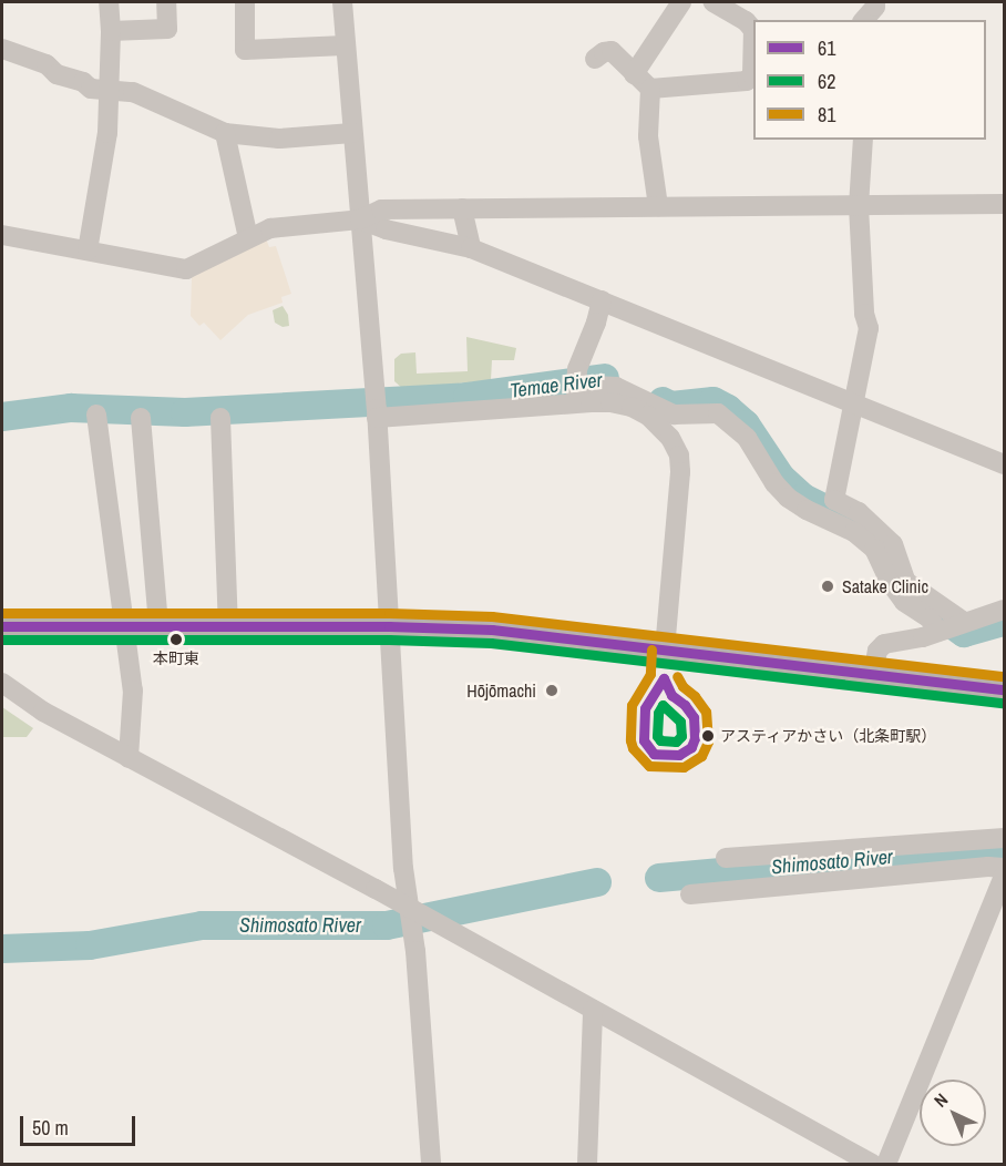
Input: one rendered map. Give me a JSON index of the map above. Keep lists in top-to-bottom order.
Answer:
{
  "water": ["Temae River", "Shimosato River"],
  "places": [
    "Satake Clinic",
    "本町東",
    "Hōjōmachi",
    "アスティアかさい（北条町駅）"
  ],
  "lines": ["transit line 81", "transit line 61", "transit line 62"],
  "legend": ["61", "62", "81"],
  "scale_bar": "50 m",
  "north": "top left"
}
